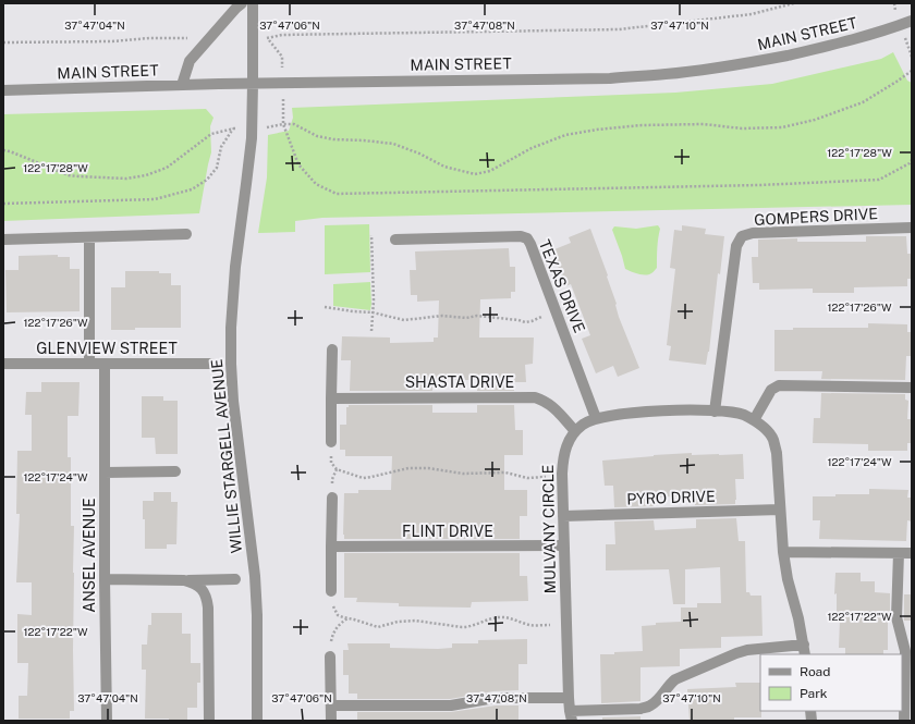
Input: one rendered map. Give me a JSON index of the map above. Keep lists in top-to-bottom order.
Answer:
{
  "streets": {
    "street": [
      "MAIN STREET",
      "GOMPERS DRIVE",
      "TEXAS DRIVE",
      "GLENVIEW STREET",
      "SHASTA DRIVE",
      "WILLIE STARGELL AVENUE",
      "PYRO DRIVE",
      "MULVANY CIRCLE",
      "FLINT DRIVE",
      "ANSEL AVENUE"
    ]
  },
  "crossings": [
    ["MAIN STREET", "WILLIE STARGELL AVENUE"],
    ["GOMPERS DRIVE", "MULVANY CIRCLE"],
    ["TEXAS DRIVE", "MULVANY CIRCLE"],
    ["GLENVIEW STREET", "ANSEL AVENUE"],
    ["SHASTA DRIVE", "MULVANY CIRCLE"],
    ["PYRO DRIVE", "MULVANY CIRCLE"],
    ["MULVANY CIRCLE", "FLINT DRIVE"]
  ],
  "legend": ["Road", "Park"],
  "coordinates": [
    "37°47'04\"N",
    "37°47'06\"N",
    "37°47'08\"N",
    "37°47'10\"N",
    "122°17'28\"W",
    "122°17'26\"W",
    "122°17'24\"W",
    "122°17'22\"W"
  ]
}
